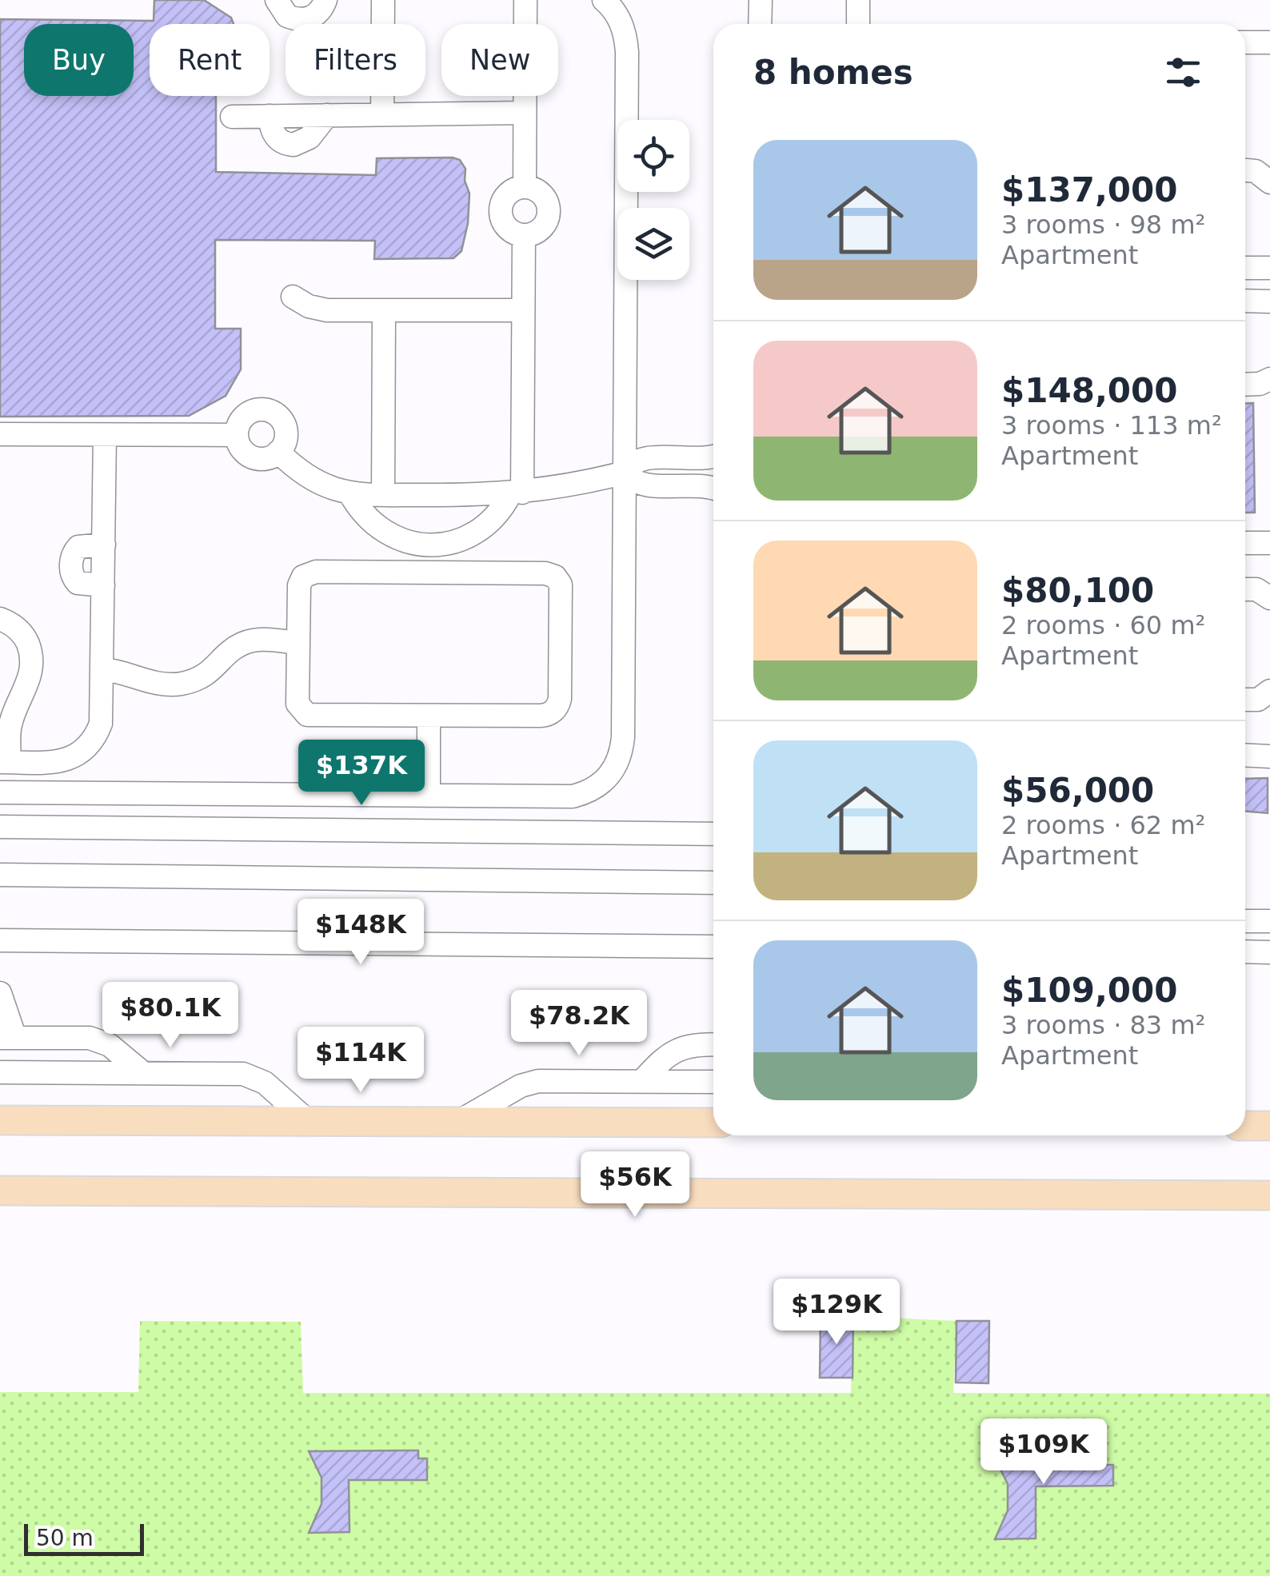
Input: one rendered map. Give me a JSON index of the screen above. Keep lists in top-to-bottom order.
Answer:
{
  "scale_bar": "50 m",
  "page": {
    "chip": [
      "Buy",
      "Rent",
      "Filters",
      "New"
    ],
    "heading": "8 homes",
    "list": [
      {
        "name": "$137,000",
        "note": "3 rooms · 98 m² · Apartment"
      },
      {
        "name": "$148,000",
        "note": "3 rooms · 113 m² · Apartment"
      },
      {
        "name": "$80,100",
        "note": "2 rooms · 60 m² · Apartment"
      },
      {
        "name": "$56,000",
        "note": "2 rooms · 62 m² · Apartment"
      },
      {
        "name": "$109,000",
        "note": "3 rooms · 83 m² · Apartment"
      }
    ],
    "price": [
      "$137K",
      "$148K",
      "$80.1K",
      "$78.2K",
      "$114K",
      "$56K",
      "$129K",
      "$109K"
    ],
    "scale": "50 m"
  }
}
